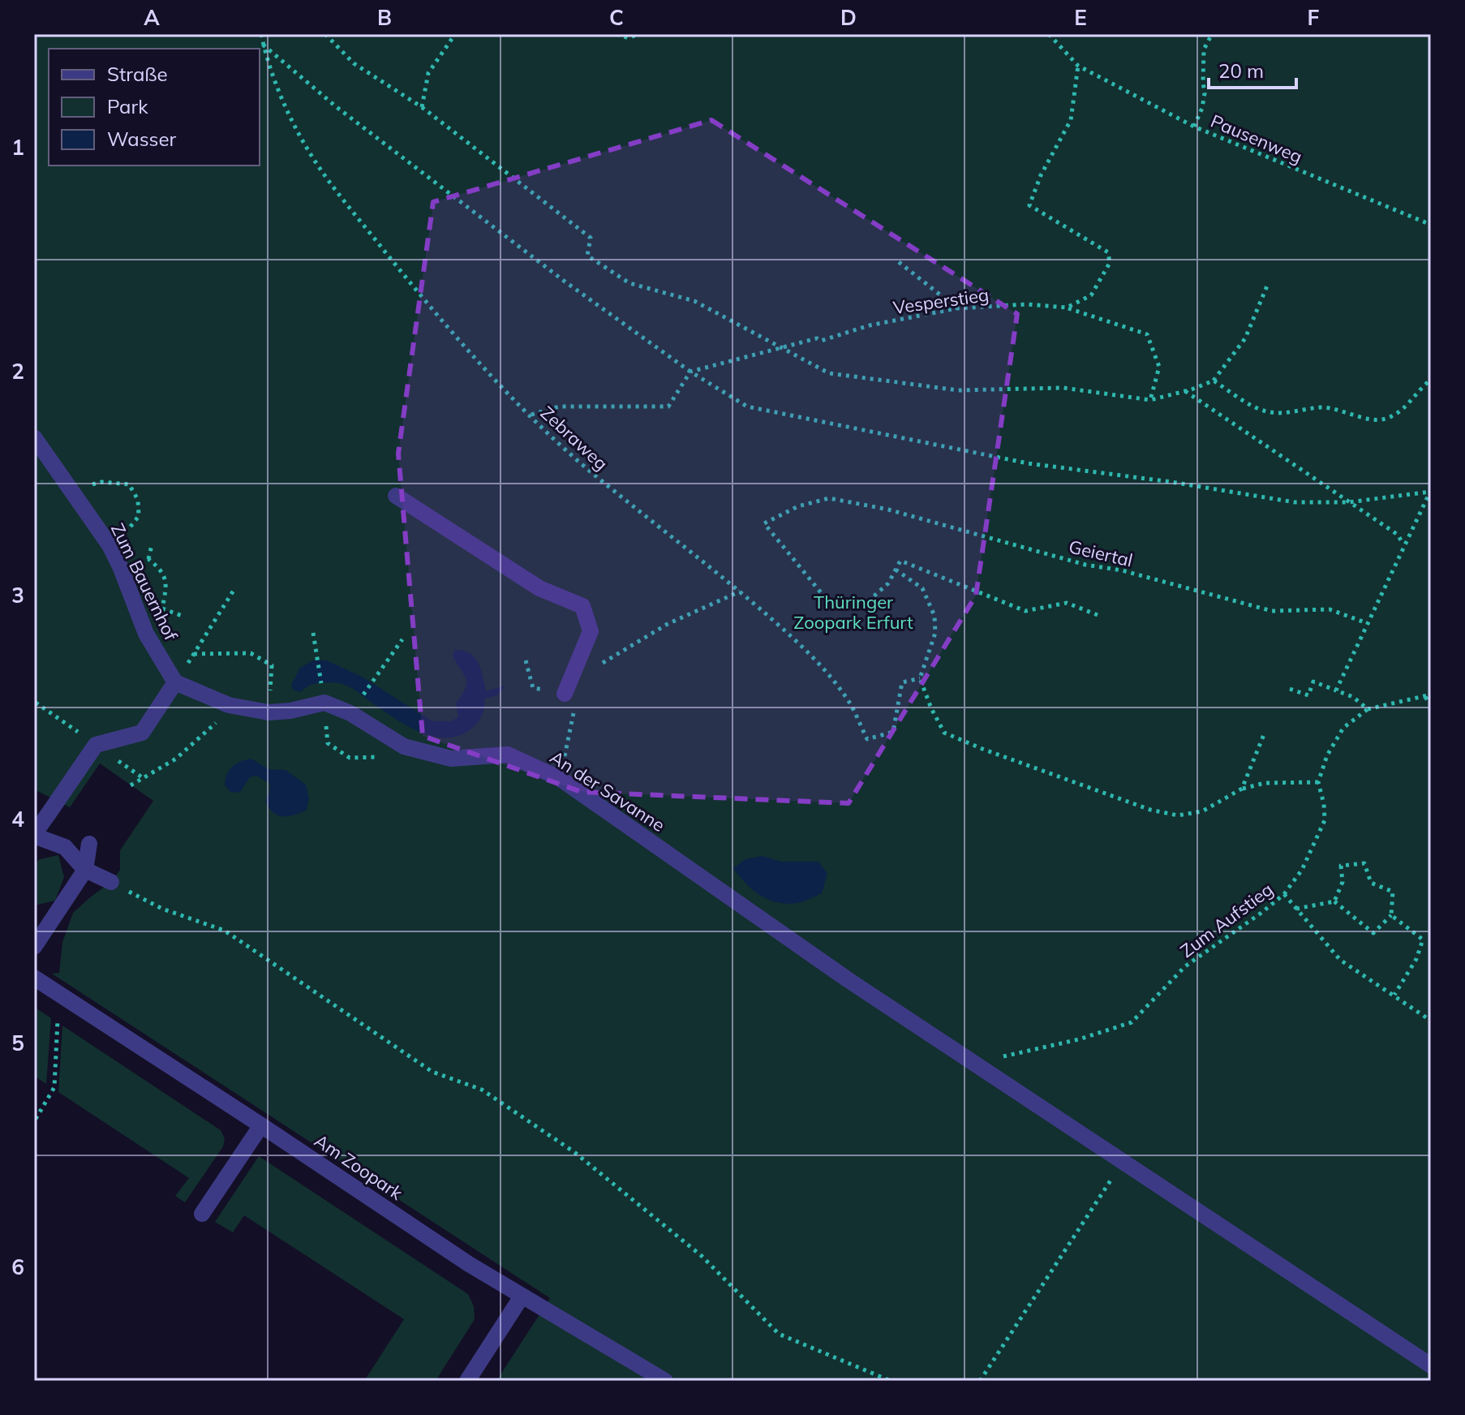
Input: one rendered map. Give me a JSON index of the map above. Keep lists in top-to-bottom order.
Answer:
{
  "streets": {
    "street": ["Zum Bauernhof", "An der Savanne", "Am Zoopark"],
    "path": [
      "Pausenweg",
      "Vesperstieg",
      "Zebraweg",
      "Geiertal",
      "Zum Aufstieg"
    ]
  },
  "crossings": [
    ["An der Savanne", "Zum Aufstieg"]
  ],
  "parks": ["Thüringer Zoopark Erfurt"],
  "legend": ["Straße", "Park", "Wasser"],
  "scale_bar": "20 m",
  "grid": {
    "columns": [
      "A",
      "B",
      "C",
      "D",
      "E",
      "F"
    ],
    "rows": [
      "1",
      "2",
      "3",
      "4",
      "5",
      "6"
    ]
  }
}
